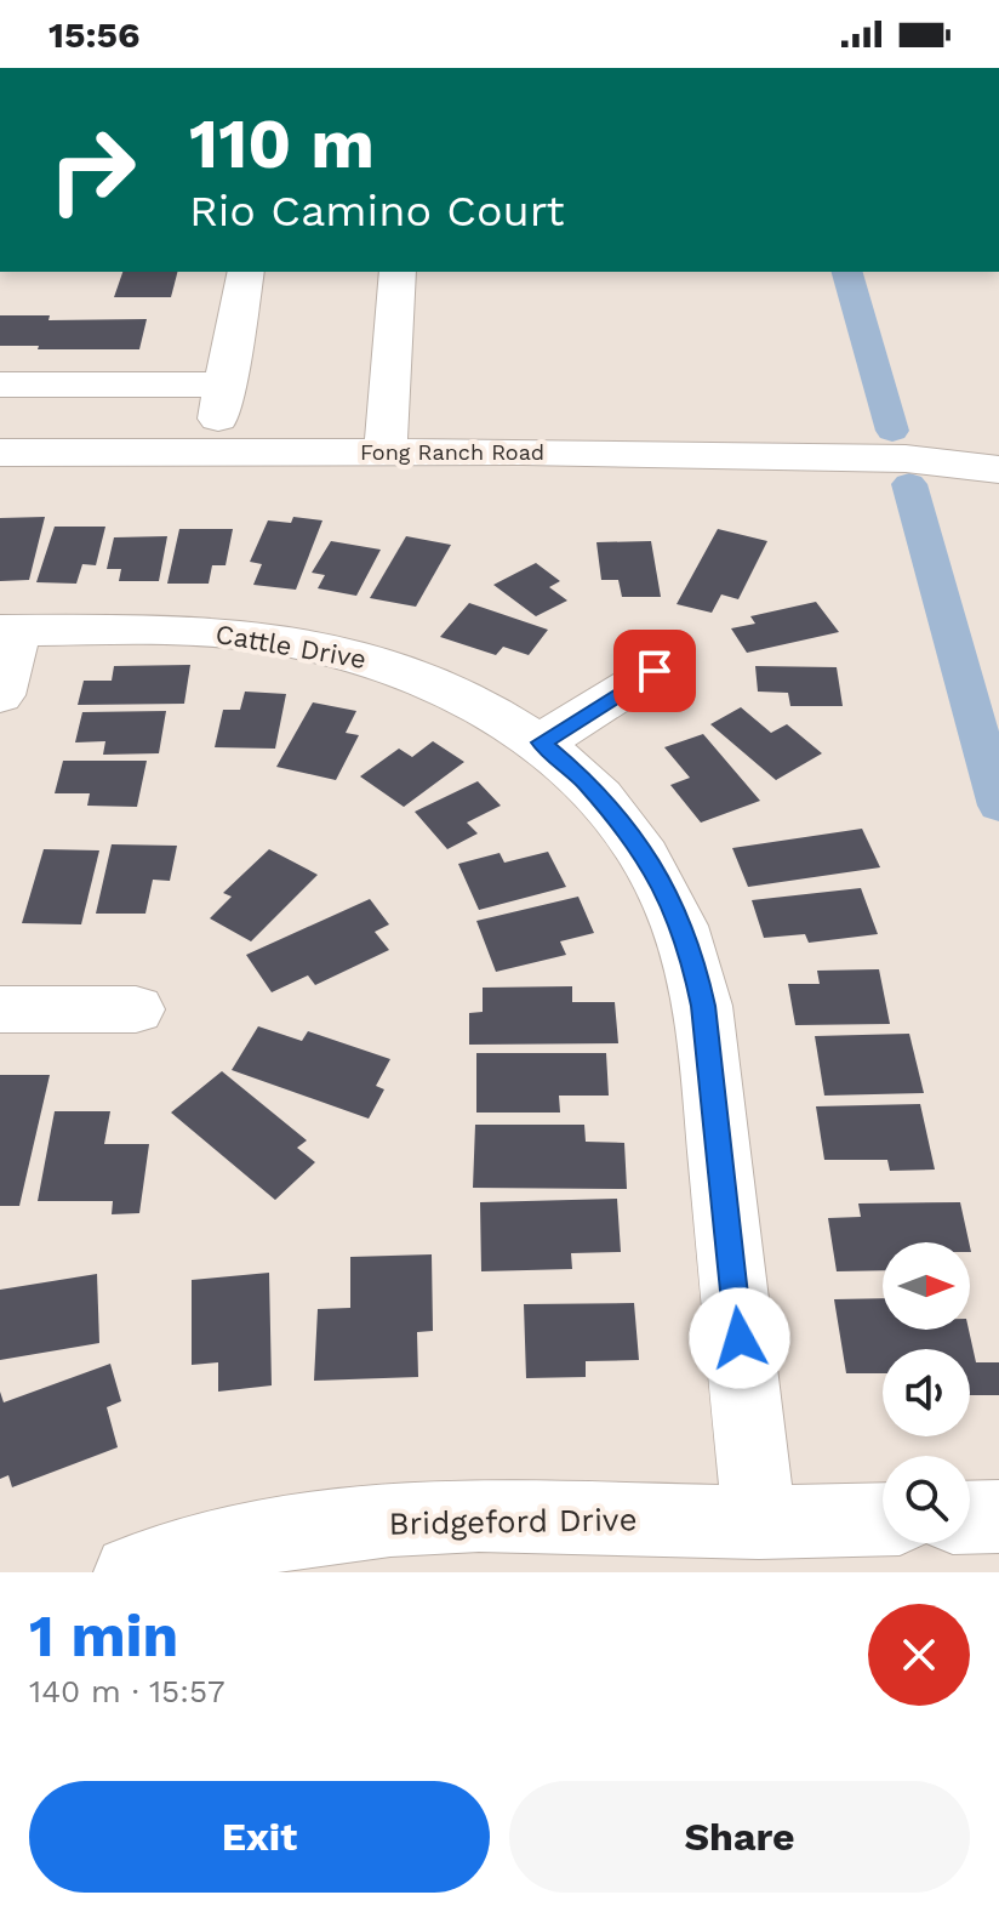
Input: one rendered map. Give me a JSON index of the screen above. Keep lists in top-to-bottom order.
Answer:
{
  "streets": {
    "street": ["Fong Ranch Road", "Cattle Drive", "Bridgeford Drive"]
  },
  "crossings": [
    ["Cattle Drive", "Bridgeford Drive"]
  ],
  "north": "right",
  "page": {
    "status": "15:56",
    "turn": ["110 m", "Rio Camino Court"],
    "heading": ["1 min", "140 m · 15:57"],
    "buttons": ["Exit", "Share"]
  }
}
